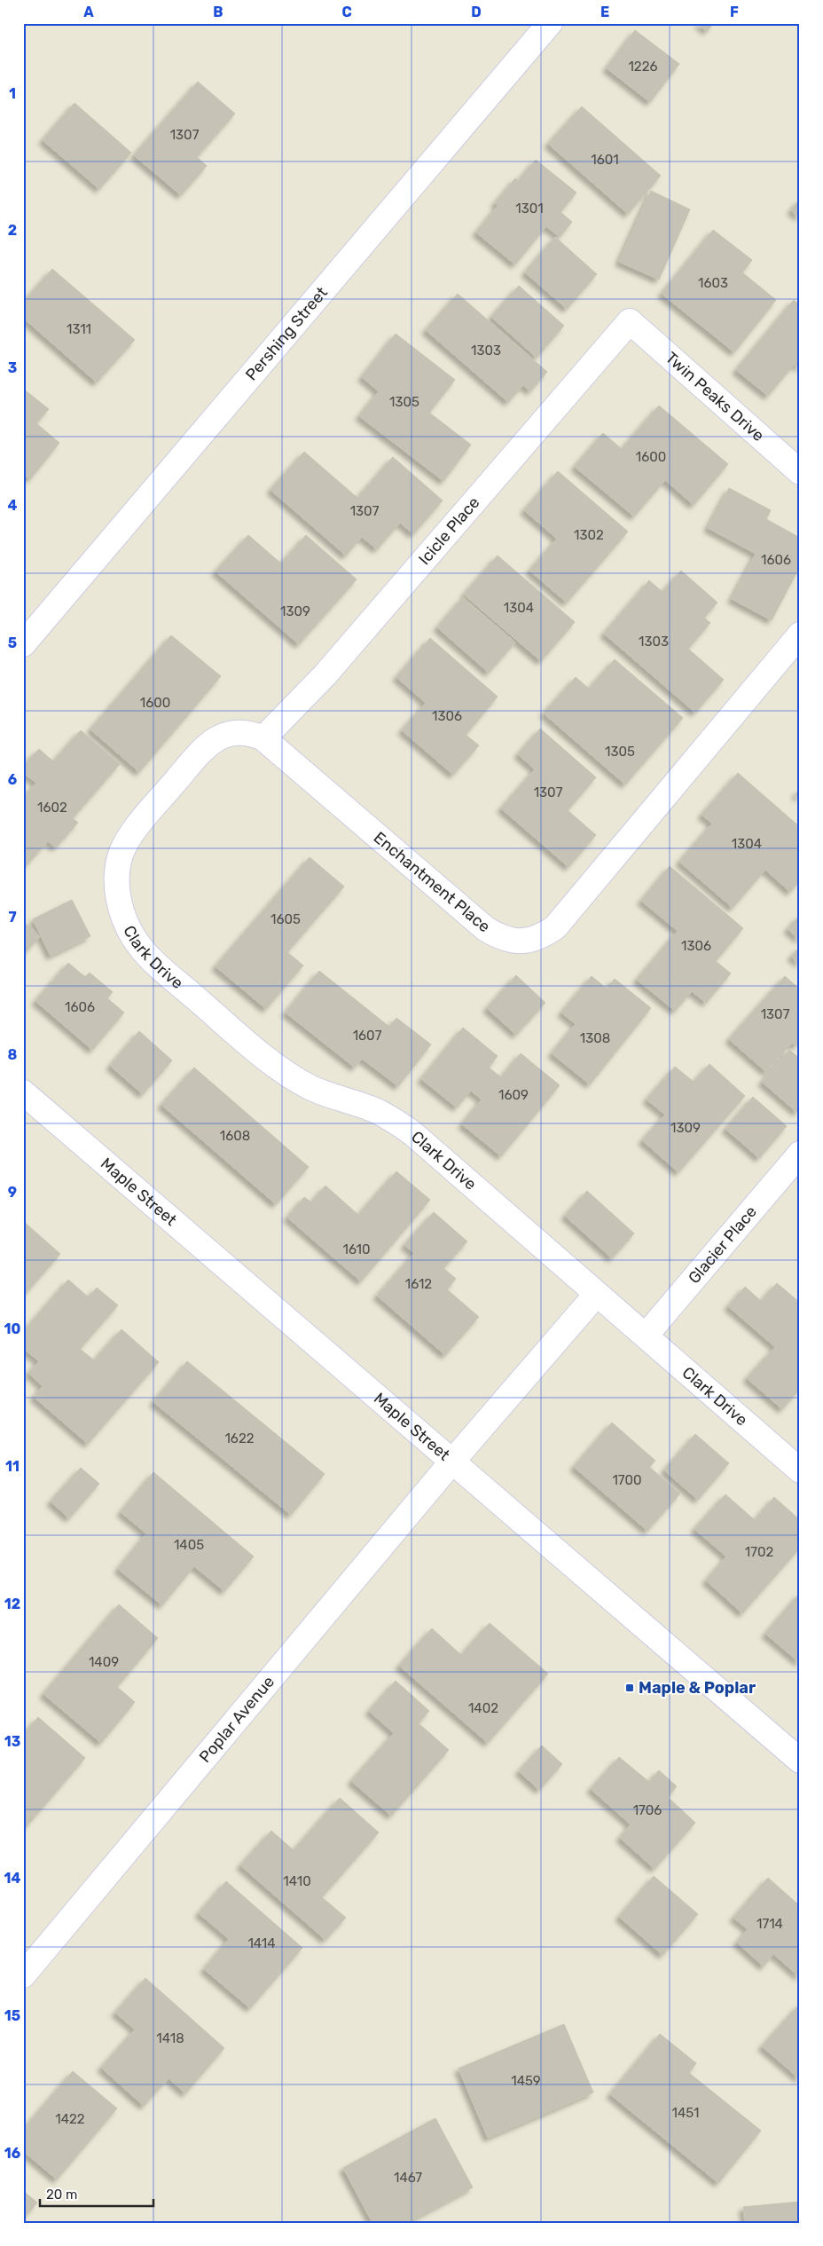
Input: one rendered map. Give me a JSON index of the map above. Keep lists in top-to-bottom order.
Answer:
{
  "streets": {
    "street": [
      "Pershing Street",
      "Twin Peaks Drive",
      "Icicle Place",
      "Enchantment Place",
      "Clark Drive",
      "Maple Street",
      "Glacier Place",
      "Poplar Avenue"
    ]
  },
  "crossings": [
    ["Twin Peaks Drive", "Icicle Place"],
    ["Icicle Place", "Enchantment Place"],
    ["Enchantment Place", "Clark Drive"],
    ["Clark Drive", "Glacier Place"],
    ["Maple Street", "Poplar Avenue"]
  ],
  "places": {
    "transit": ["Maple & Poplar"]
  },
  "house_numbers": [
    "1226",
    "1307",
    "1601",
    "1301",
    "1603",
    "1311",
    "1303",
    "1305",
    "1600",
    "1307",
    "1302",
    "1606",
    "1304",
    "1309",
    "1303",
    "1600",
    "1306",
    "1305",
    "1307",
    "1602",
    "1304",
    "1605",
    "1306",
    "1606",
    "1307",
    "1607",
    "1308",
    "1609",
    "1309",
    "1608",
    "1610",
    "1612",
    "1622",
    "1700",
    "1405",
    "1702",
    "1409",
    "1402",
    "1706",
    "1410",
    "1714",
    "1414",
    "1418",
    "1459",
    "1451",
    "1422",
    "1467"
  ],
  "scale_bar": "20 m",
  "grid": {
    "columns": [
      "A",
      "B",
      "C",
      "D",
      "E",
      "F"
    ],
    "rows": [
      "1",
      "2",
      "3",
      "4",
      "5",
      "6",
      "7",
      "8",
      "9",
      "10",
      "11",
      "12",
      "13",
      "14",
      "15",
      "16"
    ]
  }
}
